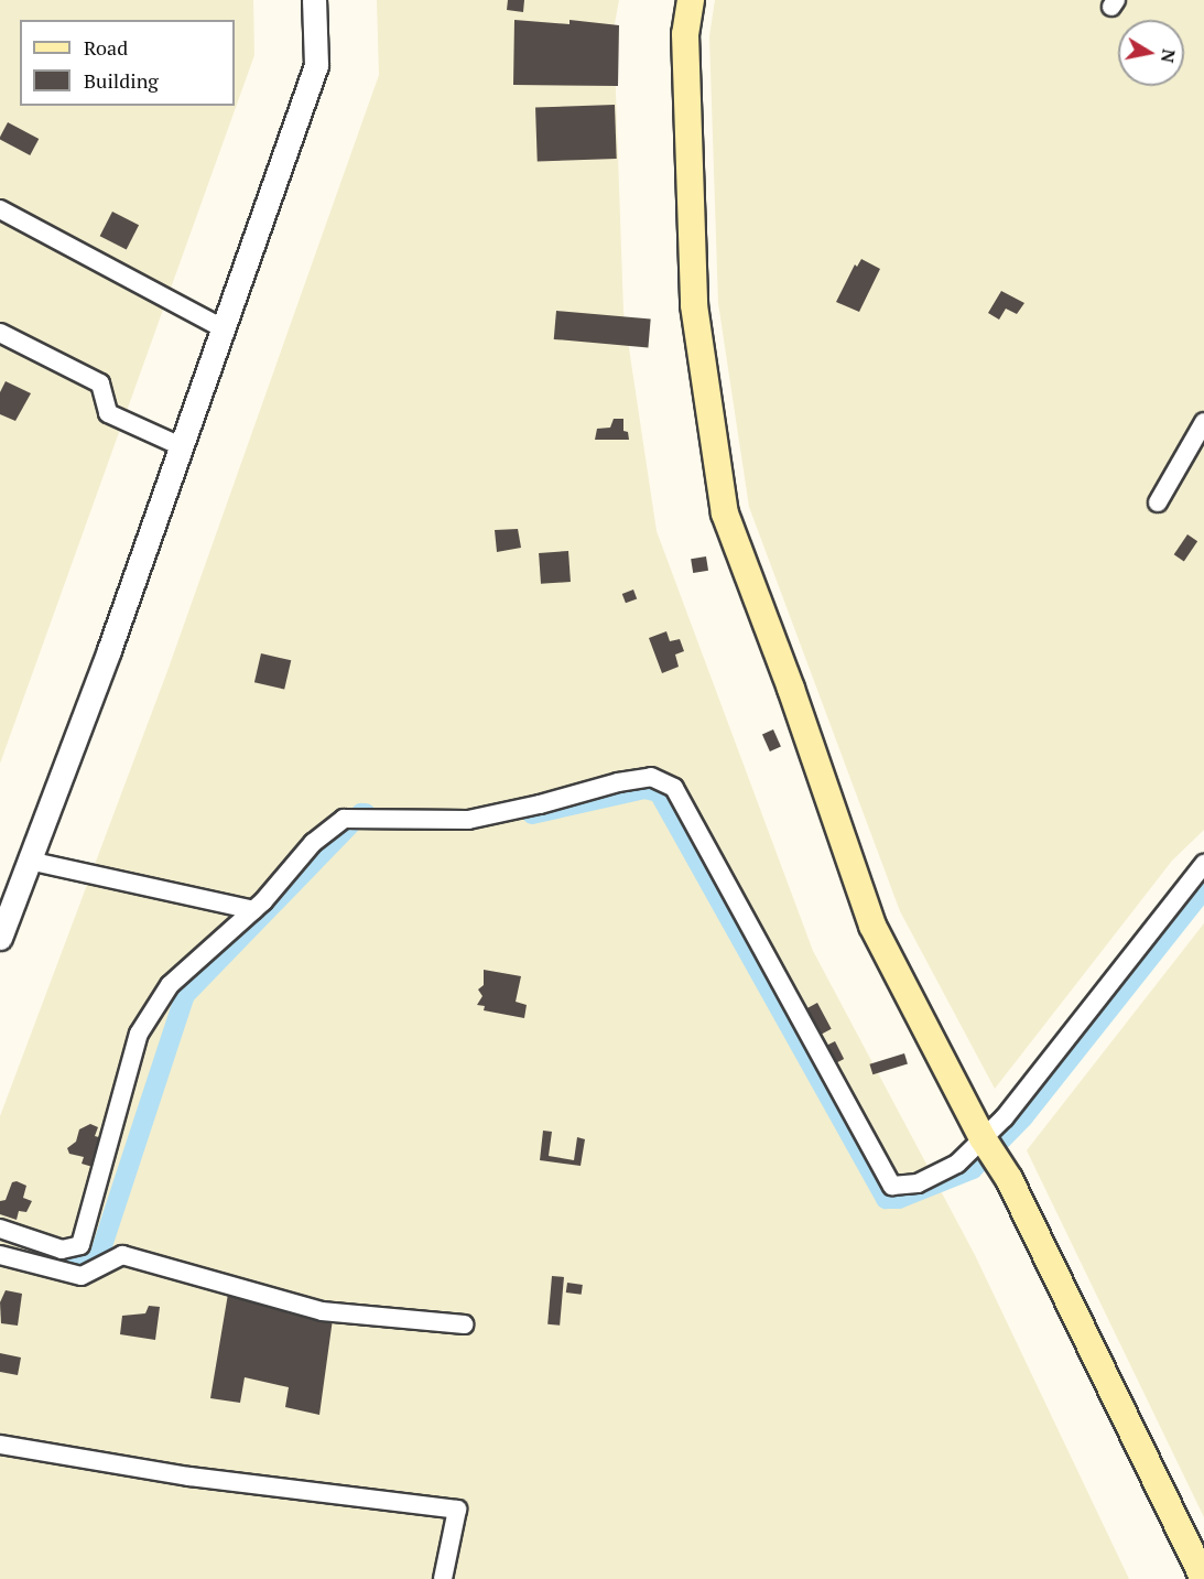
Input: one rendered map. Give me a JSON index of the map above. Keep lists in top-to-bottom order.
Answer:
{
  "legend": ["Road", "Building"],
  "north": "right"
}
